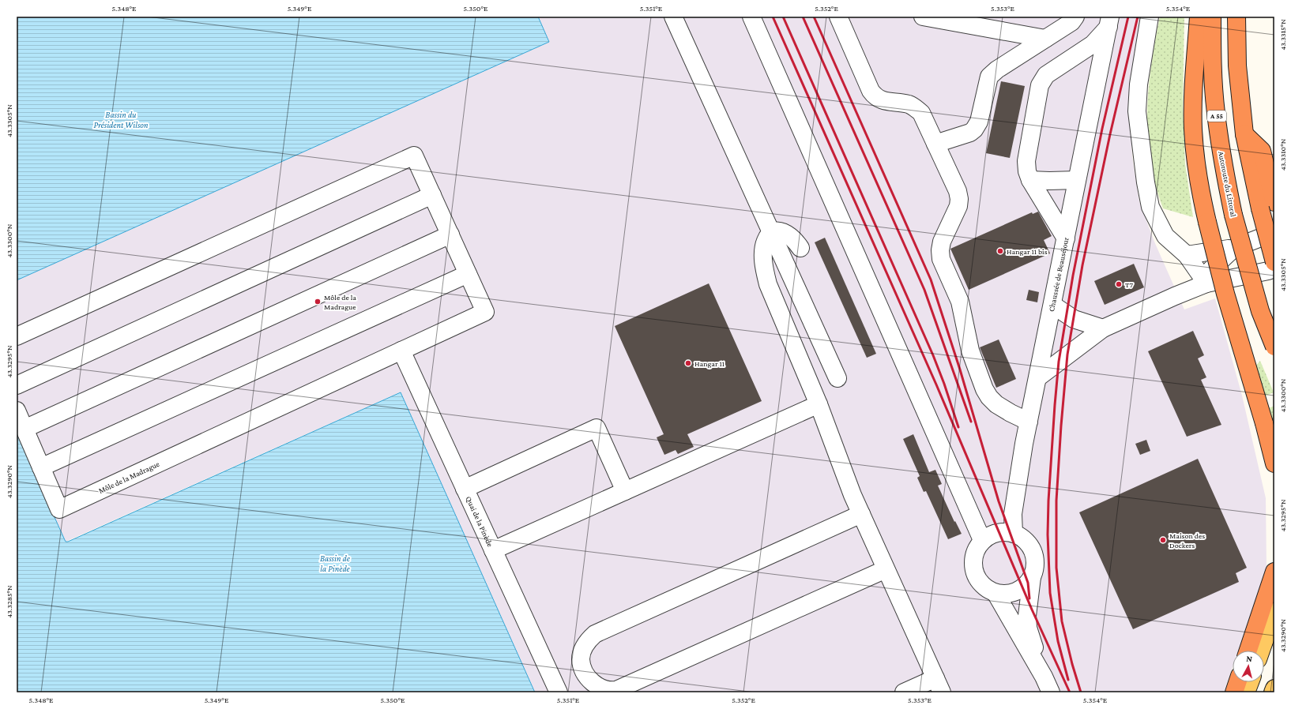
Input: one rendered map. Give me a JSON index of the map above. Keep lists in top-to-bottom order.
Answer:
{
  "streets": {
    "highway": ["A 55", "Autoroute du Littoral"],
    "street": ["Chaussée de Beauséjour", "Môle de la Madrague", "Quai de la Pinède"]
  },
  "crossings": [
    ["Môle de la Madrague", "Quai de la Pinède"]
  ],
  "water": ["Bassin du Président Wilson", "Bassin de la Pinède"],
  "places": [
    "Hangar 11 bis",
    "T7",
    "Môle de la Madrague",
    "Hangar 11",
    "Maison des Dockers"
  ],
  "north": "top",
  "coordinates": [
    "5.348°E",
    "5.349°E",
    "5.350°E",
    "5.351°E",
    "5.352°E",
    "5.353°E",
    "5.354°E",
    "43.3315°N",
    "43.3305°N",
    "43.3310°N",
    "43.3300°N",
    "43.3295°N",
    "43.3290°N",
    "43.3285°N"
  ]
}
